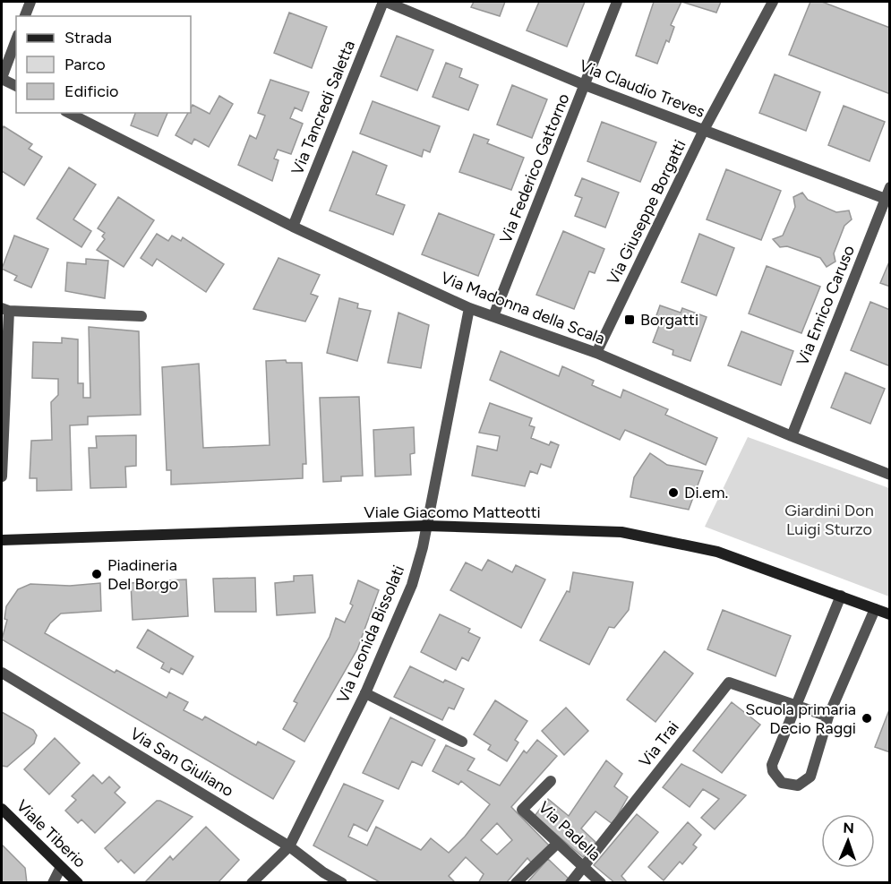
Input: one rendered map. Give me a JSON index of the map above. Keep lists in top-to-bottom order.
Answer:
{
  "streets": {
    "main road": ["Viale Giacomo Matteotti", "Viale Tiberio"],
    "street": [
      "Via Claudio Treves",
      "Via Tancredi Saletta",
      "Via Federico Gattorno",
      "Via Giuseppe Borgatti",
      "Via Enrico Caruso",
      "Via Madonna della Scala",
      "Via Leonida Bissolati",
      "Via Trai",
      "Via San Giuliano",
      "Via Padella"
    ]
  },
  "crossings": [
    ["Via Claudio Treves", "Via Tancredi Saletta"],
    ["Via Claudio Treves", "Via Federico Gattorno"],
    ["Via Claudio Treves", "Via Giuseppe Borgatti"],
    ["Via Claudio Treves", "Via Enrico Caruso"],
    ["Via Tancredi Saletta", "Via Madonna della Scala"],
    ["Via Federico Gattorno", "Via Madonna della Scala"],
    ["Via Giuseppe Borgatti", "Via Madonna della Scala"],
    ["Via Enrico Caruso", "Via Madonna della Scala"],
    ["Via Madonna della Scala", "Via Leonida Bissolati"],
    ["Viale Giacomo Matteotti", "Via Leonida Bissolati"],
    ["Via Leonida Bissolati", "Via San Giuliano"],
    ["Via Trai", "Via Padella"]
  ],
  "parks": ["Giardini Don Luigi Sturzo"],
  "places": {
    "transit": ["Borgatti"],
    "other": ["Di.em.", "Piadineria Del Borgo", "Scuola primaria Decio Raggi"]
  },
  "legend": ["Strada", "Parco", "Edificio"],
  "north": "top"
}
